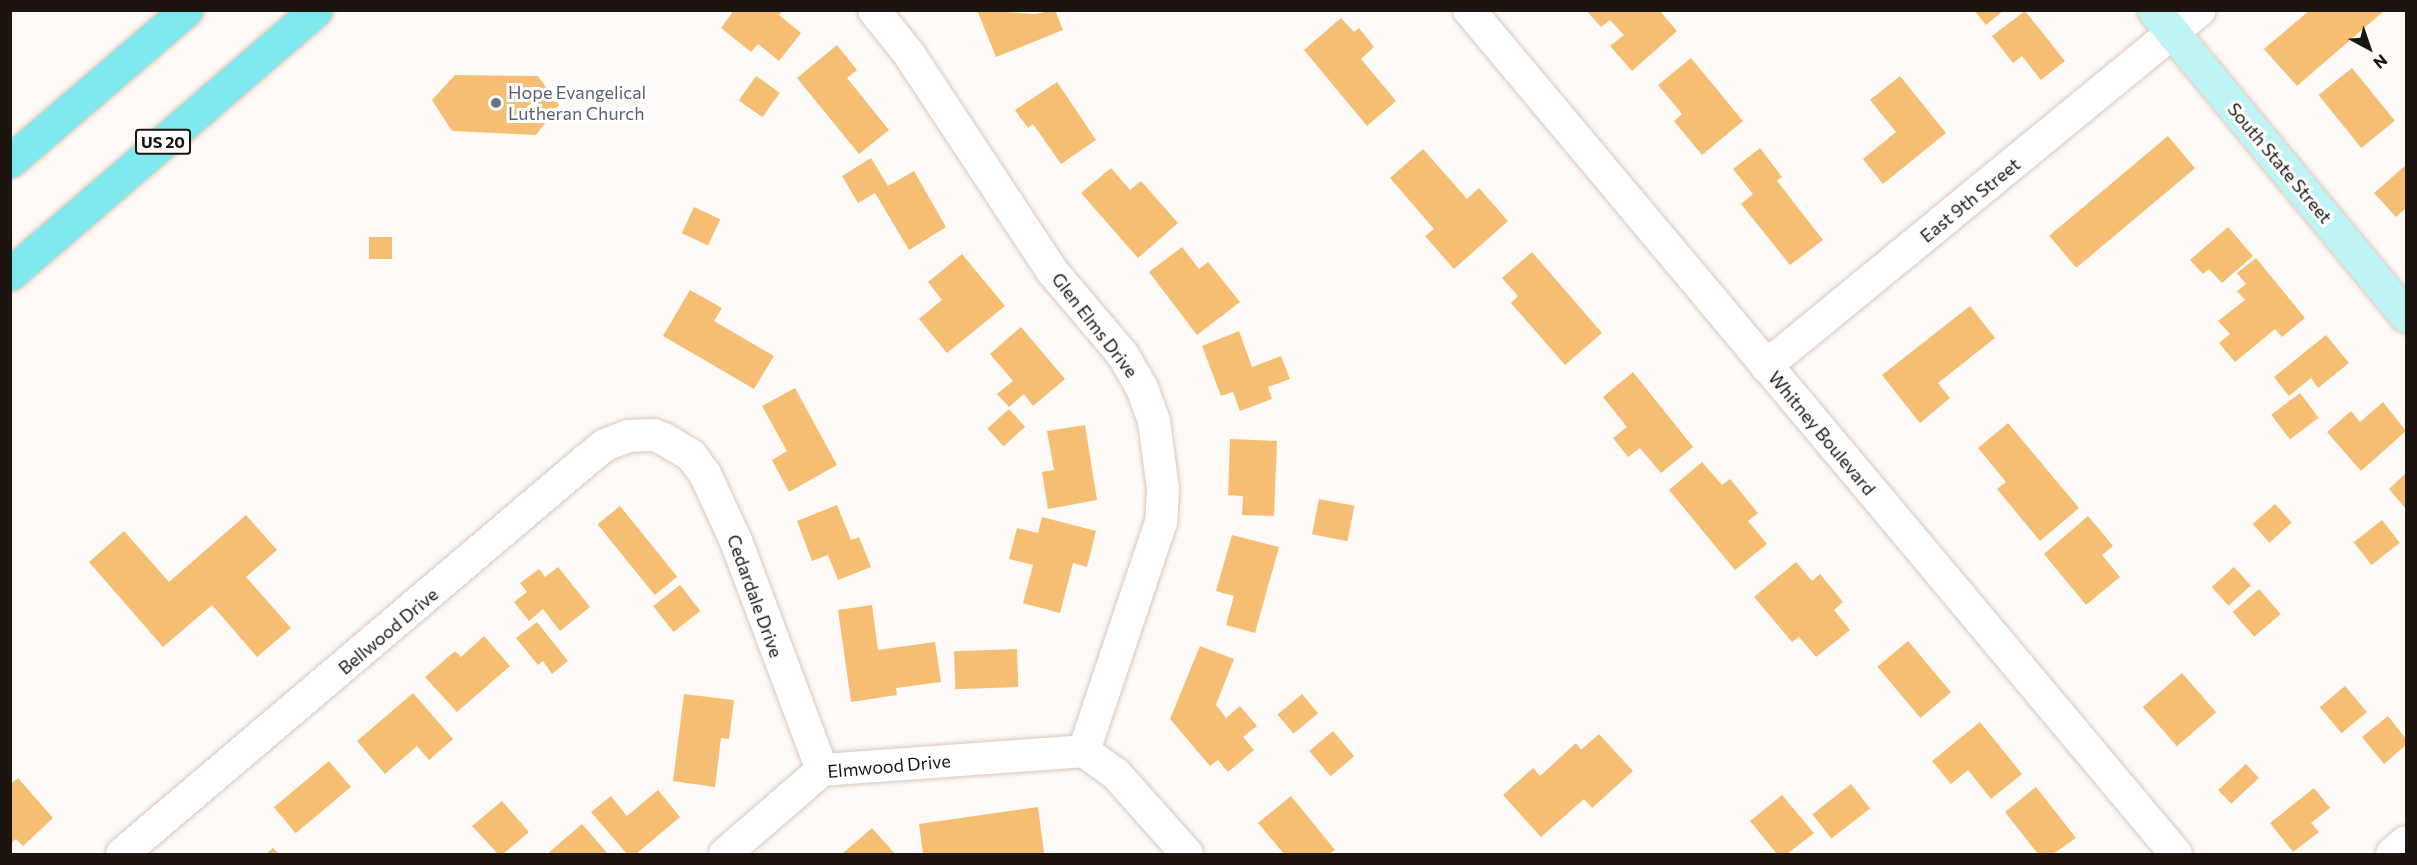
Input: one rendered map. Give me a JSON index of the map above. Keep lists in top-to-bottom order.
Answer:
{
  "streets": {
    "main road": ["US 20", "South State Street"],
    "street": [
      "East 9th Street",
      "Glen Elms Drive",
      "Whitney Boulevard",
      "Cedardale Drive",
      "Bellwood Drive",
      "Elmwood Drive"
    ]
  },
  "crossings": [
    ["South State Street", "East 9th Street"],
    ["East 9th Street", "Whitney Boulevard"],
    ["Glen Elms Drive", "Elmwood Drive"],
    ["Cedardale Drive", "Bellwood Drive"],
    ["Cedardale Drive", "Elmwood Drive"]
  ],
  "places": ["Hope Evangelical Lutheran Church"],
  "north": "bottom right"
}
